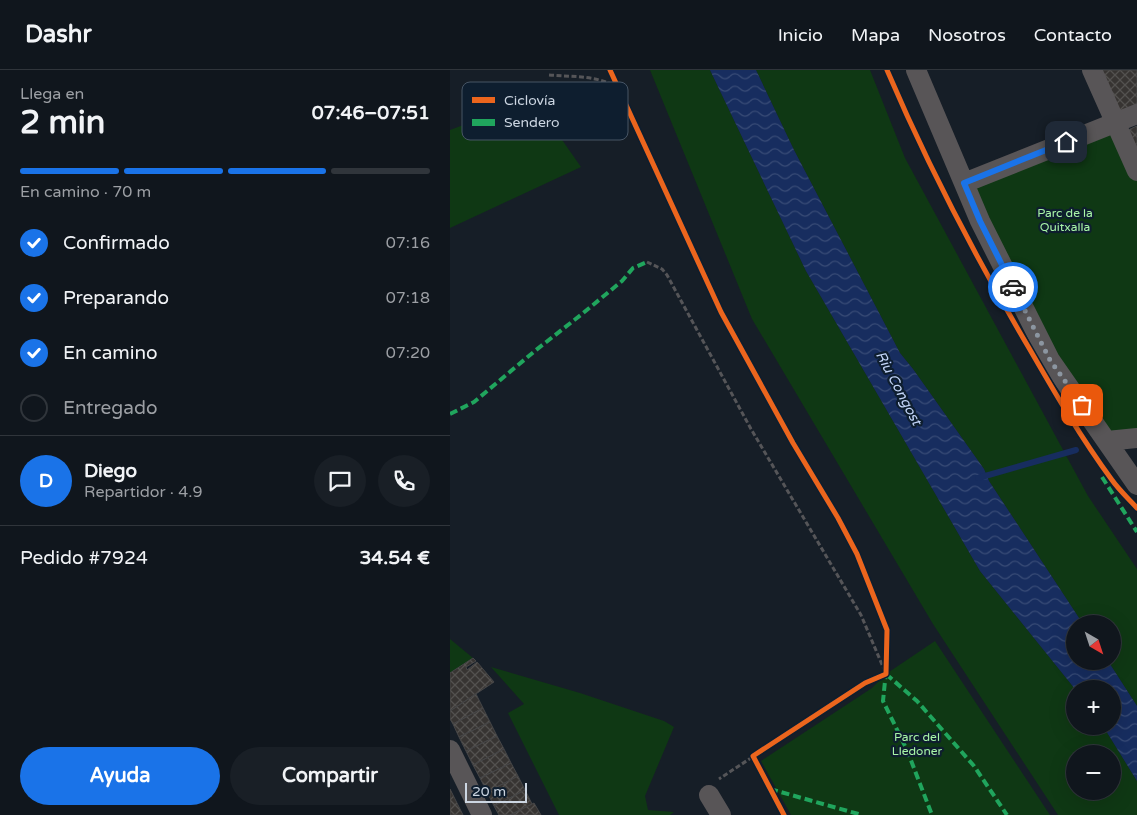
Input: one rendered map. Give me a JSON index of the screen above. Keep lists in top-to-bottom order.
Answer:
{
  "water": ["Riu Congost"],
  "parks": ["Parc de la Quitxalla", "Parc del Lledoner"],
  "legend": ["Ciclovía", "Sendero"],
  "scale_bar": "20 m",
  "north": "bottom right",
  "page": {
    "header": "Dashr",
    "nav": [
      "Inicio",
      "Mapa",
      "Nosotros",
      "Contacto"
    ],
    "heading": ["2 min", "Llega en", "07:46–07:51"],
    "panel": [
      "Diego",
      "Repartidor · 4.9",
      "Pedido #7924",
      "34.54 €"
    ],
    "bar": "En camino · 70 m",
    "list": [
      ["Confirmado", "07:16"],
      ["Preparando", "07:18"],
      ["En camino", "07:20"],
      "Entregado"
    ],
    "round": "D",
    "map_buttons": ["+", "−"],
    "buttons": ["Ayuda", "Compartir"],
    "scale": "20 m"
  }
}
